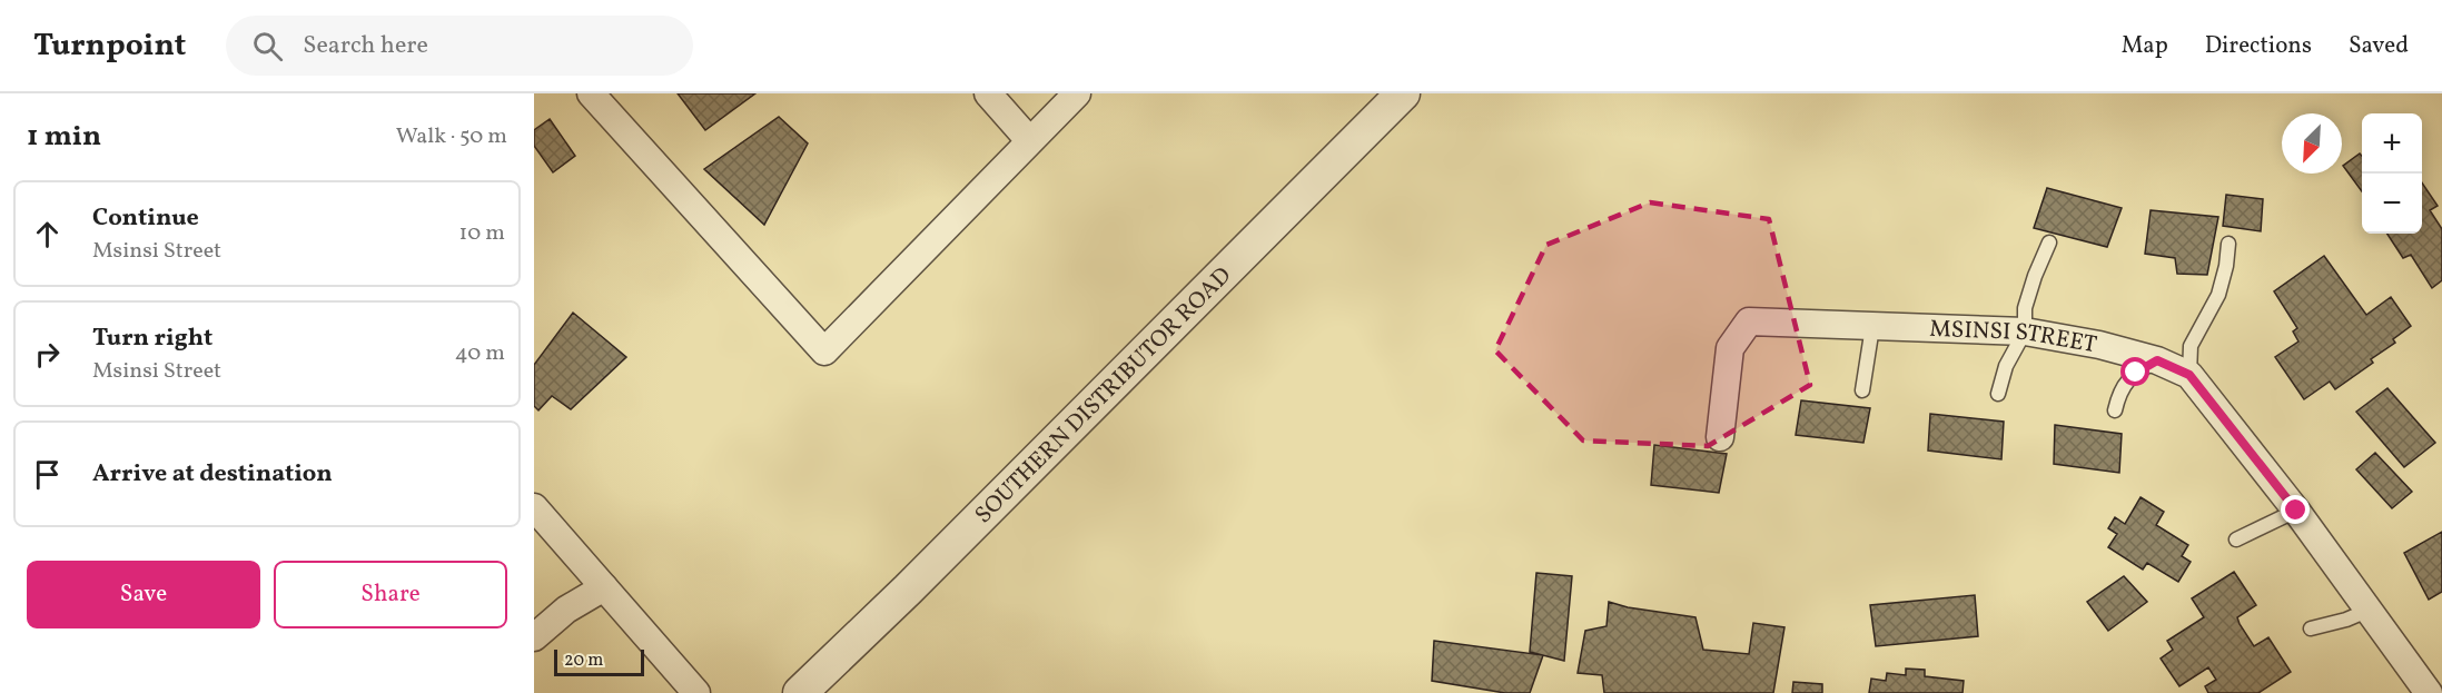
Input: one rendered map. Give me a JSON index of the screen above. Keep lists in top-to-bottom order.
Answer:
{
  "streets": {
    "street": ["MSINSI STREET", "SOUTHERN DISTRIBUTOR ROAD"]
  },
  "scale_bar": "20 m",
  "north": "bottom left",
  "page": {
    "header": "Turnpoint",
    "search": "Search here",
    "nav": ["Map", "Directions", "Saved"],
    "heading": ["1 min", "Walk · 50 m"],
    "map_buttons": ["+", "−"],
    "list": [
      ["Continue", "Msinsi Street", "10 m"],
      ["Turn right", "Msinsi Street", "40 m"],
      "Arrive at destination"
    ],
    "buttons": ["Save", "Share"],
    "scale": "20 m"
  }
}
